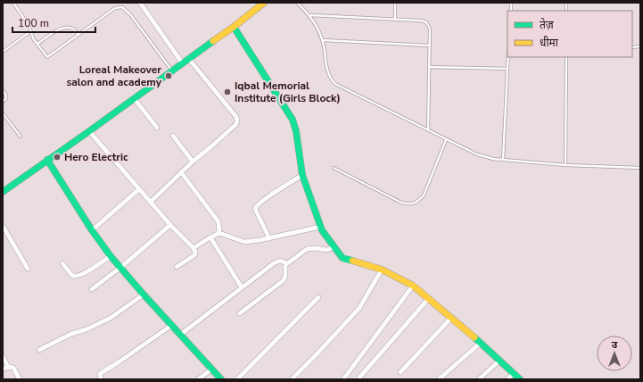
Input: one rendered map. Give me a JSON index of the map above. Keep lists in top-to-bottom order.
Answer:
{
  "places": ["Loreal Makeover salon and academy", "Iqbal Memorial Institute (Girls Block)", "Hero Electric"],
  "legend": ["तेज़", "धीमा"],
  "scale_bar": "100 m",
  "north": "top"
}
